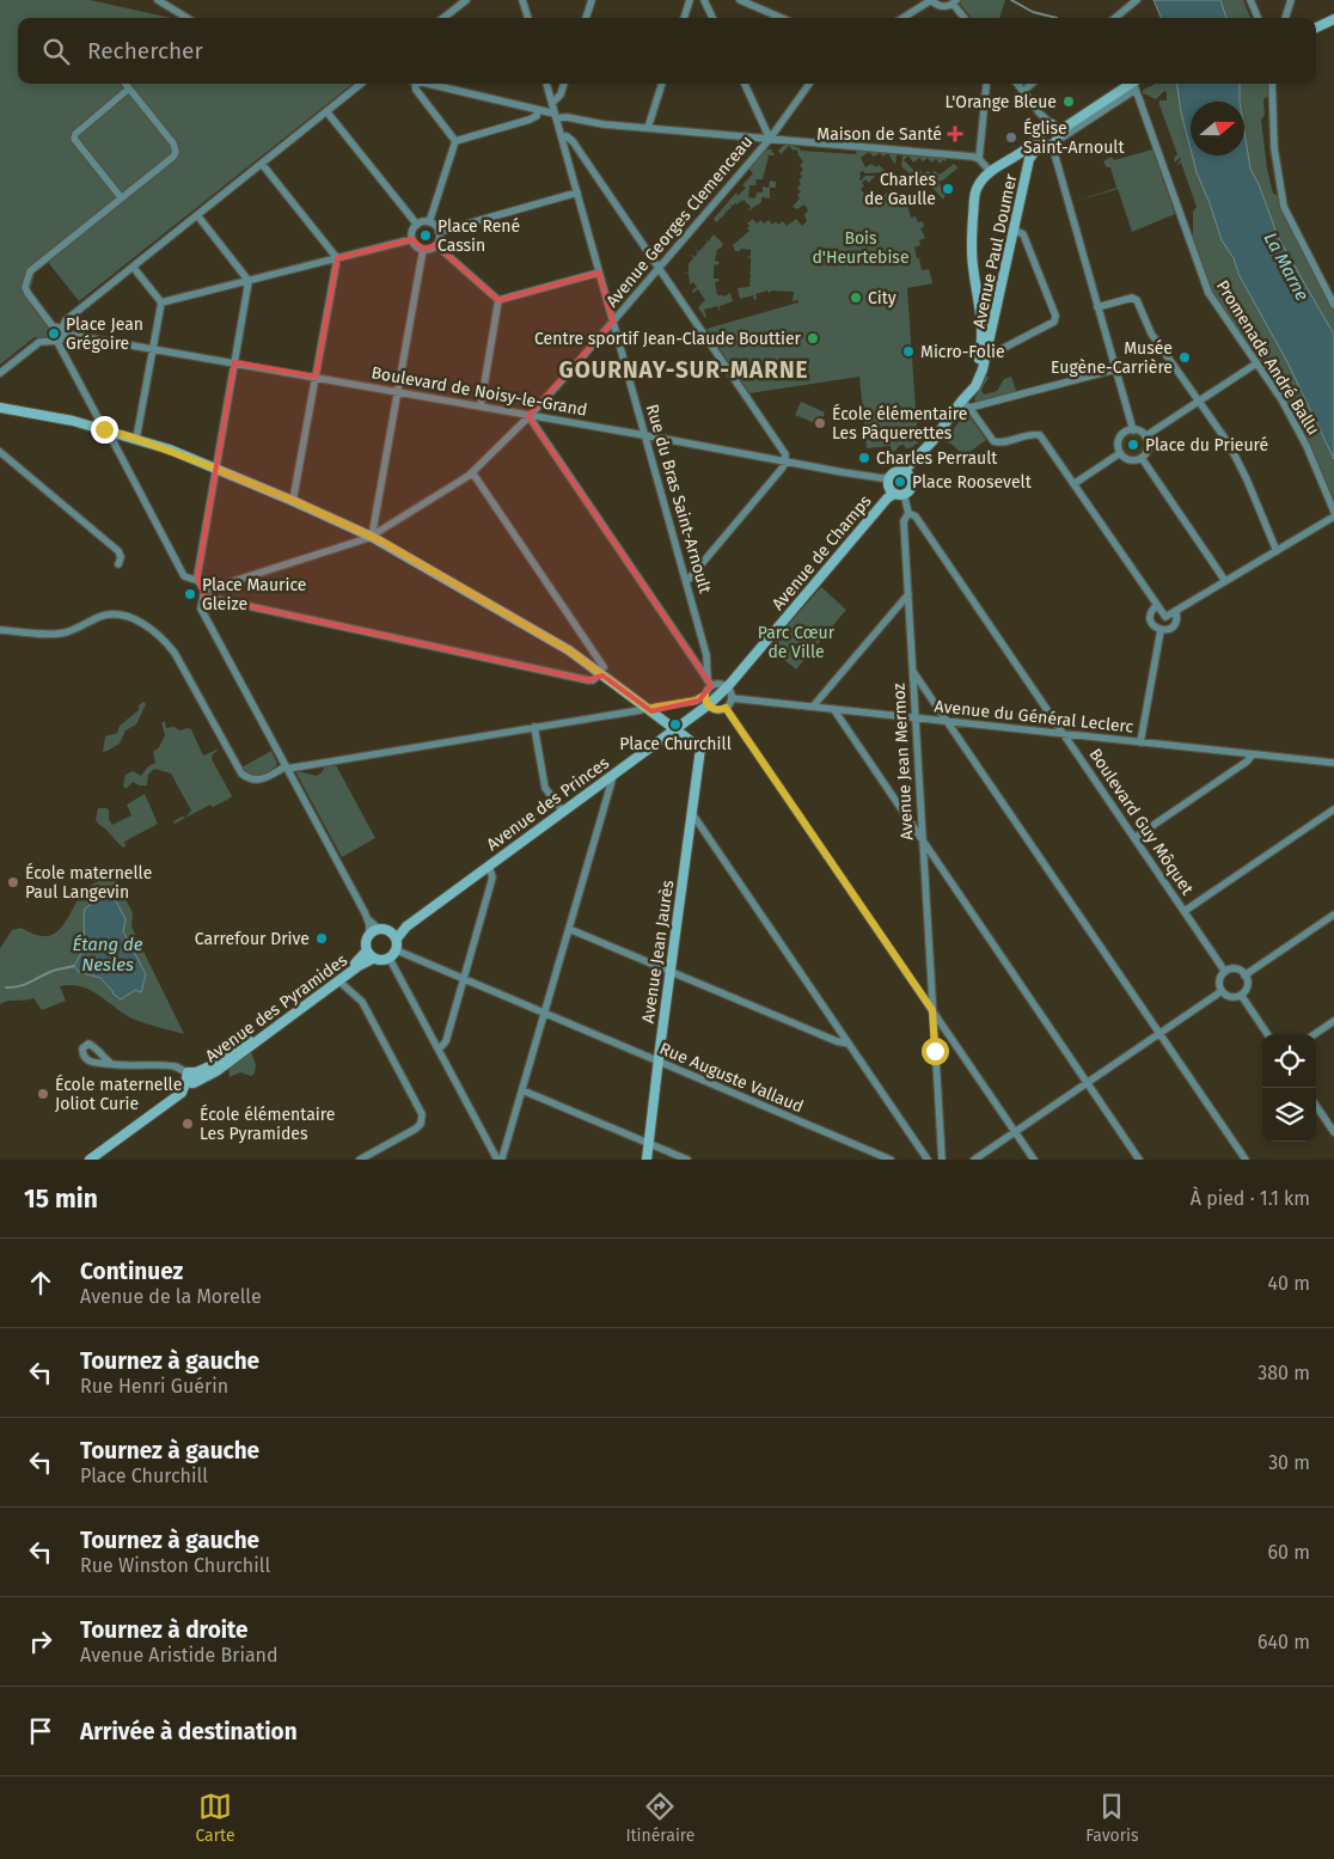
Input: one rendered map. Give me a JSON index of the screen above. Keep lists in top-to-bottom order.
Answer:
{
  "streets": {
    "main road": [
      "Avenue Paul Doumer",
      "Avenue de Champs",
      "Avenue des Princes",
      "Avenue Jean Jaurès",
      "Avenue des Pyramides"
    ],
    "street": [
      "Avenue Georges Clemenceau",
      "Promenade André Ballu",
      "Boulevard de Noisy-le-Grand",
      "Rue du Bras Saint-Arnoult",
      "Avenue du Général Leclerc",
      "Avenue Jean Mermoz",
      "Boulevard Guy Môquet",
      "Rue Auguste Vallaud"
    ]
  },
  "crossings": [
    ["Avenue Georges Clemenceau", "Boulevard de Noisy-le-Grand"],
    ["Avenue Georges Clemenceau", "Rue du Bras Saint-Arnoult"],
    ["Boulevard de Noisy-le-Grand", "Rue du Bras Saint-Arnoult"],
    ["Boulevard de Noisy-le-Grand", "Avenue de Champs"],
    ["Avenue de Champs", "Avenue des Princes"],
    ["Avenue du Général Leclerc", "Avenue Jean Mermoz"],
    ["Avenue du Général Leclerc", "Boulevard Guy Môquet"],
    ["Avenue Jean Mermoz", "Boulevard Guy Môquet"],
    ["Avenue des Princes", "Avenue Jean Jaurès"],
    ["Avenue des Princes", "Avenue des Pyramides"],
    ["Avenue des Princes", "Rue Auguste Vallaud"],
    ["Avenue Jean Jaurès", "Rue Auguste Vallaud"],
    ["Avenue des Pyramides", "Rue Auguste Vallaud"]
  ],
  "districts": ["GOURNAY-SUR-MARNE"],
  "water": ["La Marne", "Étang de Nesles"],
  "parks": ["Bois d'Heurtebise", "Parc Cœur de Ville"],
  "places": {
    "other": [
      "L'Orange Bleue",
      "Église Saint-Arnoult",
      "Charles de Gaulle",
      "Place René Cassin",
      "City",
      "Place Jean Grégoire",
      "Centre sportif Jean-Claude Bouttier",
      "Micro-Folie",
      "Musée Eugène-Carrière",
      "École élémentaire Les Pâquerettes",
      "Place du Prieuré",
      "Charles Perrault",
      "Place Roosevelt",
      "Place Maurice Gleize",
      "Place Churchill",
      "École maternelle Paul Langevin",
      "Carrefour Drive",
      "École maternelle Joliot Curie",
      "École élémentaire Les Pyramides"
    ],
    "health": ["Maison de Santé"]
  },
  "north": "right",
  "page": {
    "search": "Rechercher",
    "heading": ["15 min", "À pied · 1.1 km"],
    "list": [
      ["Continuez", "Avenue de la Morelle", "40 m"],
      ["Tournez à gauche", "Rue Henri Guérin", "380 m"],
      ["Tournez à gauche", "Place Churchill", "30 m"],
      ["Tournez à gauche", "Rue Winston Churchill", "60 m"],
      ["Tournez à droite", "Avenue Aristide Briand", "640 m"],
      "Arrivée à destination"
    ],
    "nav": ["Carte", "Itinéraire", "Favoris"]
  }
}
